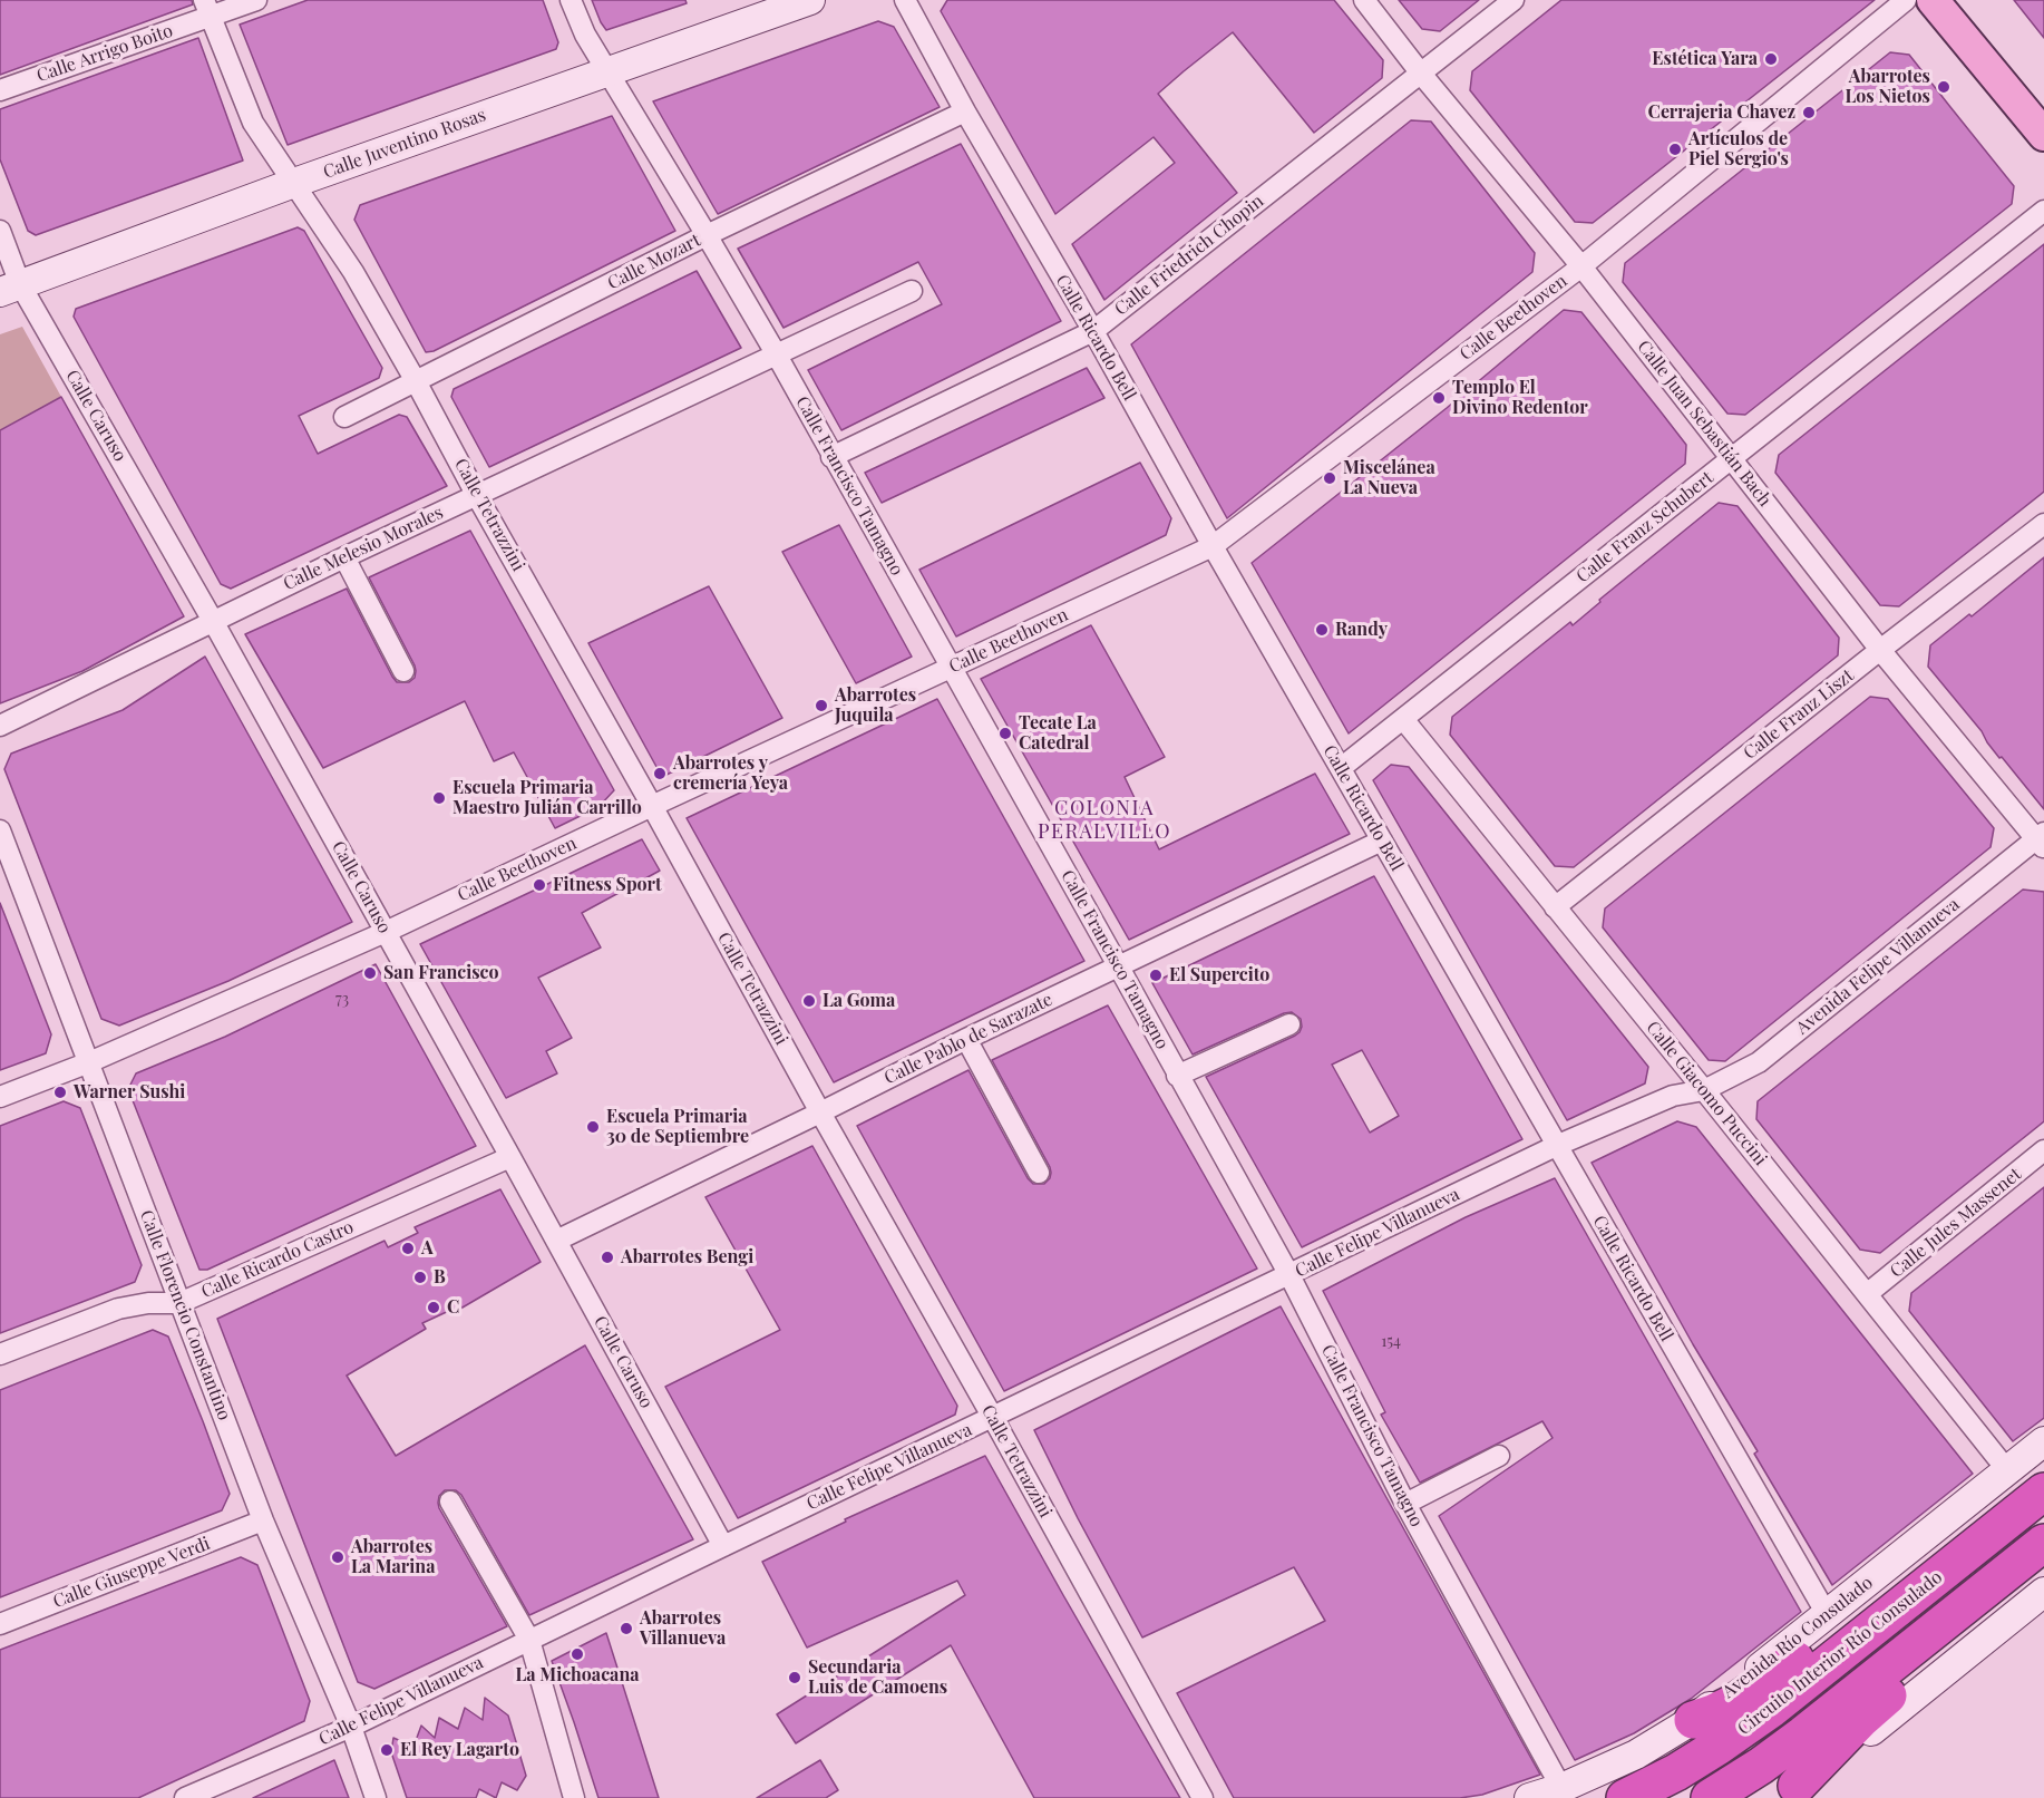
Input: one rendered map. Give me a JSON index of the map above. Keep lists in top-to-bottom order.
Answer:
{
  "streets": {
    "highway": ["Circuito Interior Río Consulado"],
    "main road": ["Calle Juventino Rosas", "Avenida Río Consulado"],
    "street": [
      "Calle Arrigo Boito",
      "Calle Friedrich Chopin",
      "Calle Mozart",
      "Calle Beethoven",
      "Calle Ricardo Bell",
      "Calle Caruso",
      "Calle Juan Sebastián Bach",
      "Calle Francisco Tamagno",
      "Calle Tetrazzini",
      "Calle Franz Schubert",
      "Calle Melesio Morales",
      "Calle Franz Liszt",
      "Avenida Felipe Villanueva",
      "Calle Pablo de Sarazate",
      "Calle Giacomo Puccini",
      "Calle Jules Massenet",
      "Calle Felipe Villanueva",
      "Calle Ricardo Castro",
      "Calle Florencio Constantino",
      "Calle Giuseppe Verdi"
    ]
  },
  "crossings": [
    ["Calle Arrigo Boito", "Calle Tetrazzini"],
    ["Calle Juventino Rosas", "Calle Caruso"],
    ["Calle Juventino Rosas", "Calle Francisco Tamagno"],
    ["Calle Juventino Rosas", "Calle Tetrazzini"],
    ["Calle Friedrich Chopin", "Calle Ricardo Bell"],
    ["Calle Friedrich Chopin", "Calle Juan Sebastián Bach"],
    ["Calle Friedrich Chopin", "Calle Francisco Tamagno"],
    ["Calle Mozart", "Calle Ricardo Bell"],
    ["Calle Mozart", "Calle Francisco Tamagno"],
    ["Calle Mozart", "Calle Tetrazzini"],
    ["Calle Beethoven", "Calle Ricardo Bell"],
    ["Calle Beethoven", "Calle Caruso"],
    ["Calle Beethoven", "Calle Juan Sebastián Bach"],
    ["Calle Beethoven", "Calle Francisco Tamagno"],
    ["Calle Beethoven", "Calle Tetrazzini"],
    ["Calle Beethoven", "Calle Florencio Constantino"],
    ["Calle Ricardo Bell", "Calle Franz Schubert"],
    ["Calle Ricardo Bell", "Calle Pablo de Sarazate"],
    ["Calle Ricardo Bell", "Calle Felipe Villanueva"],
    ["Calle Ricardo Bell", "Avenida Río Consulado"],
    ["Calle Caruso", "Calle Melesio Morales"],
    ["Calle Caruso", "Calle Pablo de Sarazate"],
    ["Calle Caruso", "Calle Felipe Villanueva"],
    ["Calle Caruso", "Calle Ricardo Castro"],
    ["Calle Juan Sebastián Bach", "Calle Franz Schubert"],
    ["Calle Juan Sebastián Bach", "Calle Franz Liszt"],
    ["Calle Juan Sebastián Bach", "Avenida Felipe Villanueva"],
    ["Calle Francisco Tamagno", "Calle Melesio Morales"],
    ["Calle Francisco Tamagno", "Calle Pablo de Sarazate"],
    ["Calle Francisco Tamagno", "Calle Felipe Villanueva"],
    ["Calle Francisco Tamagno", "Avenida Río Consulado"],
    ["Calle Tetrazzini", "Calle Melesio Morales"],
    ["Calle Tetrazzini", "Calle Pablo de Sarazate"],
    ["Calle Tetrazzini", "Calle Felipe Villanueva"],
    ["Calle Franz Schubert", "Calle Giacomo Puccini"],
    ["Calle Franz Liszt", "Calle Giacomo Puccini"],
    ["Avenida Felipe Villanueva", "Calle Giacomo Puccini"],
    ["Avenida Felipe Villanueva", "Calle Felipe Villanueva"],
    ["Calle Giacomo Puccini", "Calle Jules Massenet"],
    ["Calle Giacomo Puccini", "Calle Felipe Villanueva"],
    ["Calle Giacomo Puccini", "Avenida Río Consulado"],
    ["Calle Felipe Villanueva", "Calle Florencio Constantino"],
    ["Calle Ricardo Castro", "Calle Florencio Constantino"],
    ["Calle Florencio Constantino", "Calle Giuseppe Verdi"]
  ],
  "districts": ["COLONIA PERALVILLO"],
  "places": [
    "Estética Yara",
    "Abarrotes Los Nietos",
    "Cerrajeria Chavez",
    "Artículos de Piel Sergio's",
    "Templo El Divino Redentor",
    "Miscelánea La Nueva",
    "Randy",
    "Abarrotes Juquila",
    "Tecate La Catedral",
    "Abarrotes y cremería Yeya",
    "Escuela Primaria Maestro Julián Carrillo",
    "Fitness Sport",
    "San Francisco",
    "El Supercito",
    "La Goma",
    "Warner Sushi",
    "Escuela Primaria 30 de Septiembre",
    "A",
    "Abarrotes Bengi",
    "B",
    "C",
    "Abarrotes La Marina",
    "Abarrotes Villanueva",
    "La Michoacana",
    "Secundaria Luis de Camoens",
    "El Rey Lagarto"
  ],
  "house_numbers": ["73", "154"]
}
